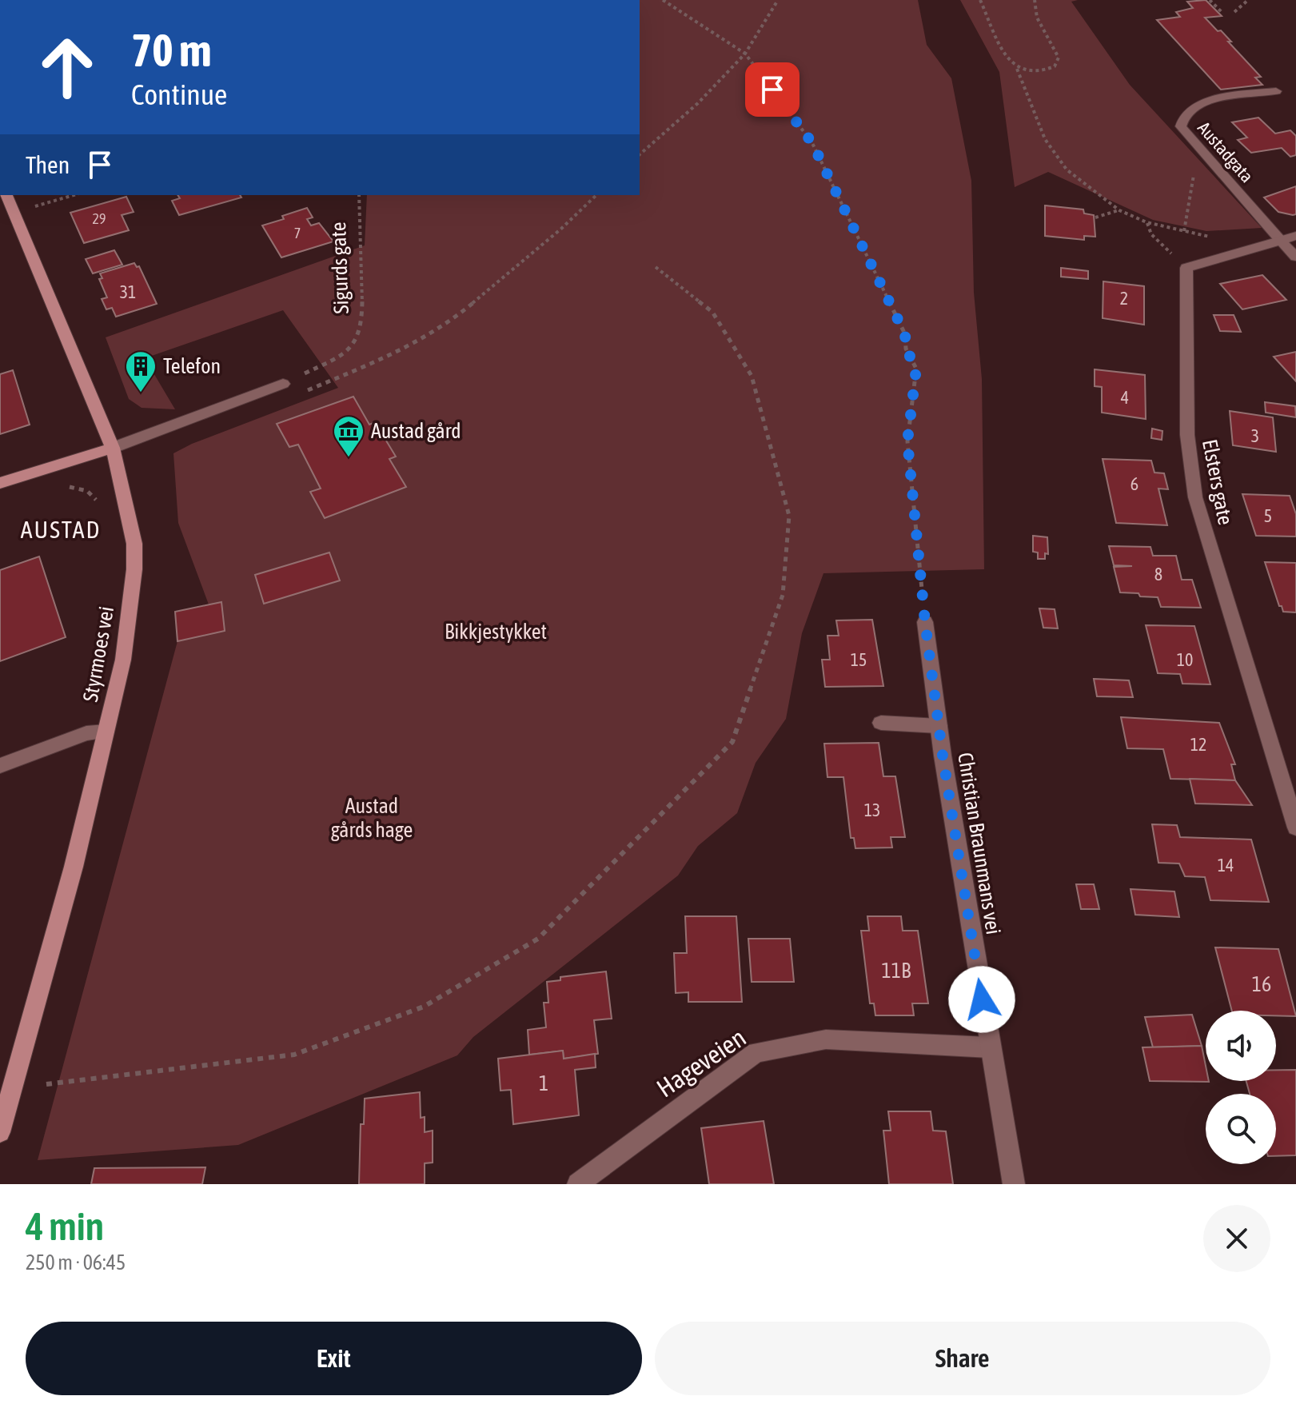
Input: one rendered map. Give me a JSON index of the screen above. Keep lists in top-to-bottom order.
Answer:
{
  "streets": {
    "main road": ["Styrmoes vei"],
    "street": [
      "Austadgata",
      "Elsters gate",
      "Christian Braunmans vei",
      "Hageveien"
    ],
    "path": ["Sigurds gate"]
  },
  "crossings": [
    ["Christian Braunmans vei", "Hageveien"]
  ],
  "districts": ["AUSTAD"],
  "parks": ["Bikkjestykket", "Austad gårds hage"],
  "places": {
    "building": ["Telefon"],
    "museum": ["Austad gård"]
  },
  "house_numbers": [
    "29",
    "7",
    "31",
    "2",
    "4",
    "3",
    "6",
    "5",
    "8",
    "15",
    "10",
    "12",
    "13",
    "14",
    "11B",
    "16",
    "1"
  ],
  "page": {
    "turn": ["70 m", "Continue"],
    "then": "Then",
    "heading": ["4 min", "250 m · 06:45"],
    "buttons": ["Exit", "Share"]
  }
}
